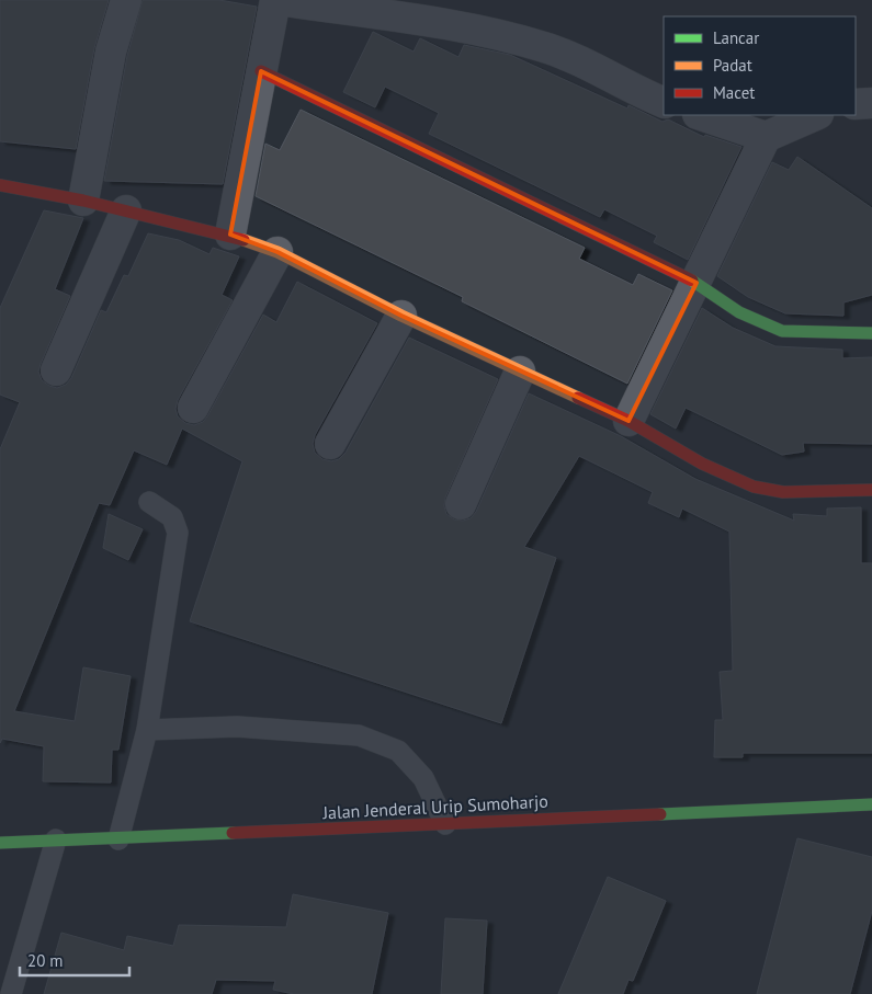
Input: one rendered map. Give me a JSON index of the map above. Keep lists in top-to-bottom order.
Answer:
{
  "streets": {
    "main road": ["Jalan Jenderal Urip Sumoharjo"]
  },
  "legend": ["Lancar", "Padat", "Macet"],
  "scale_bar": "20 m"
}
